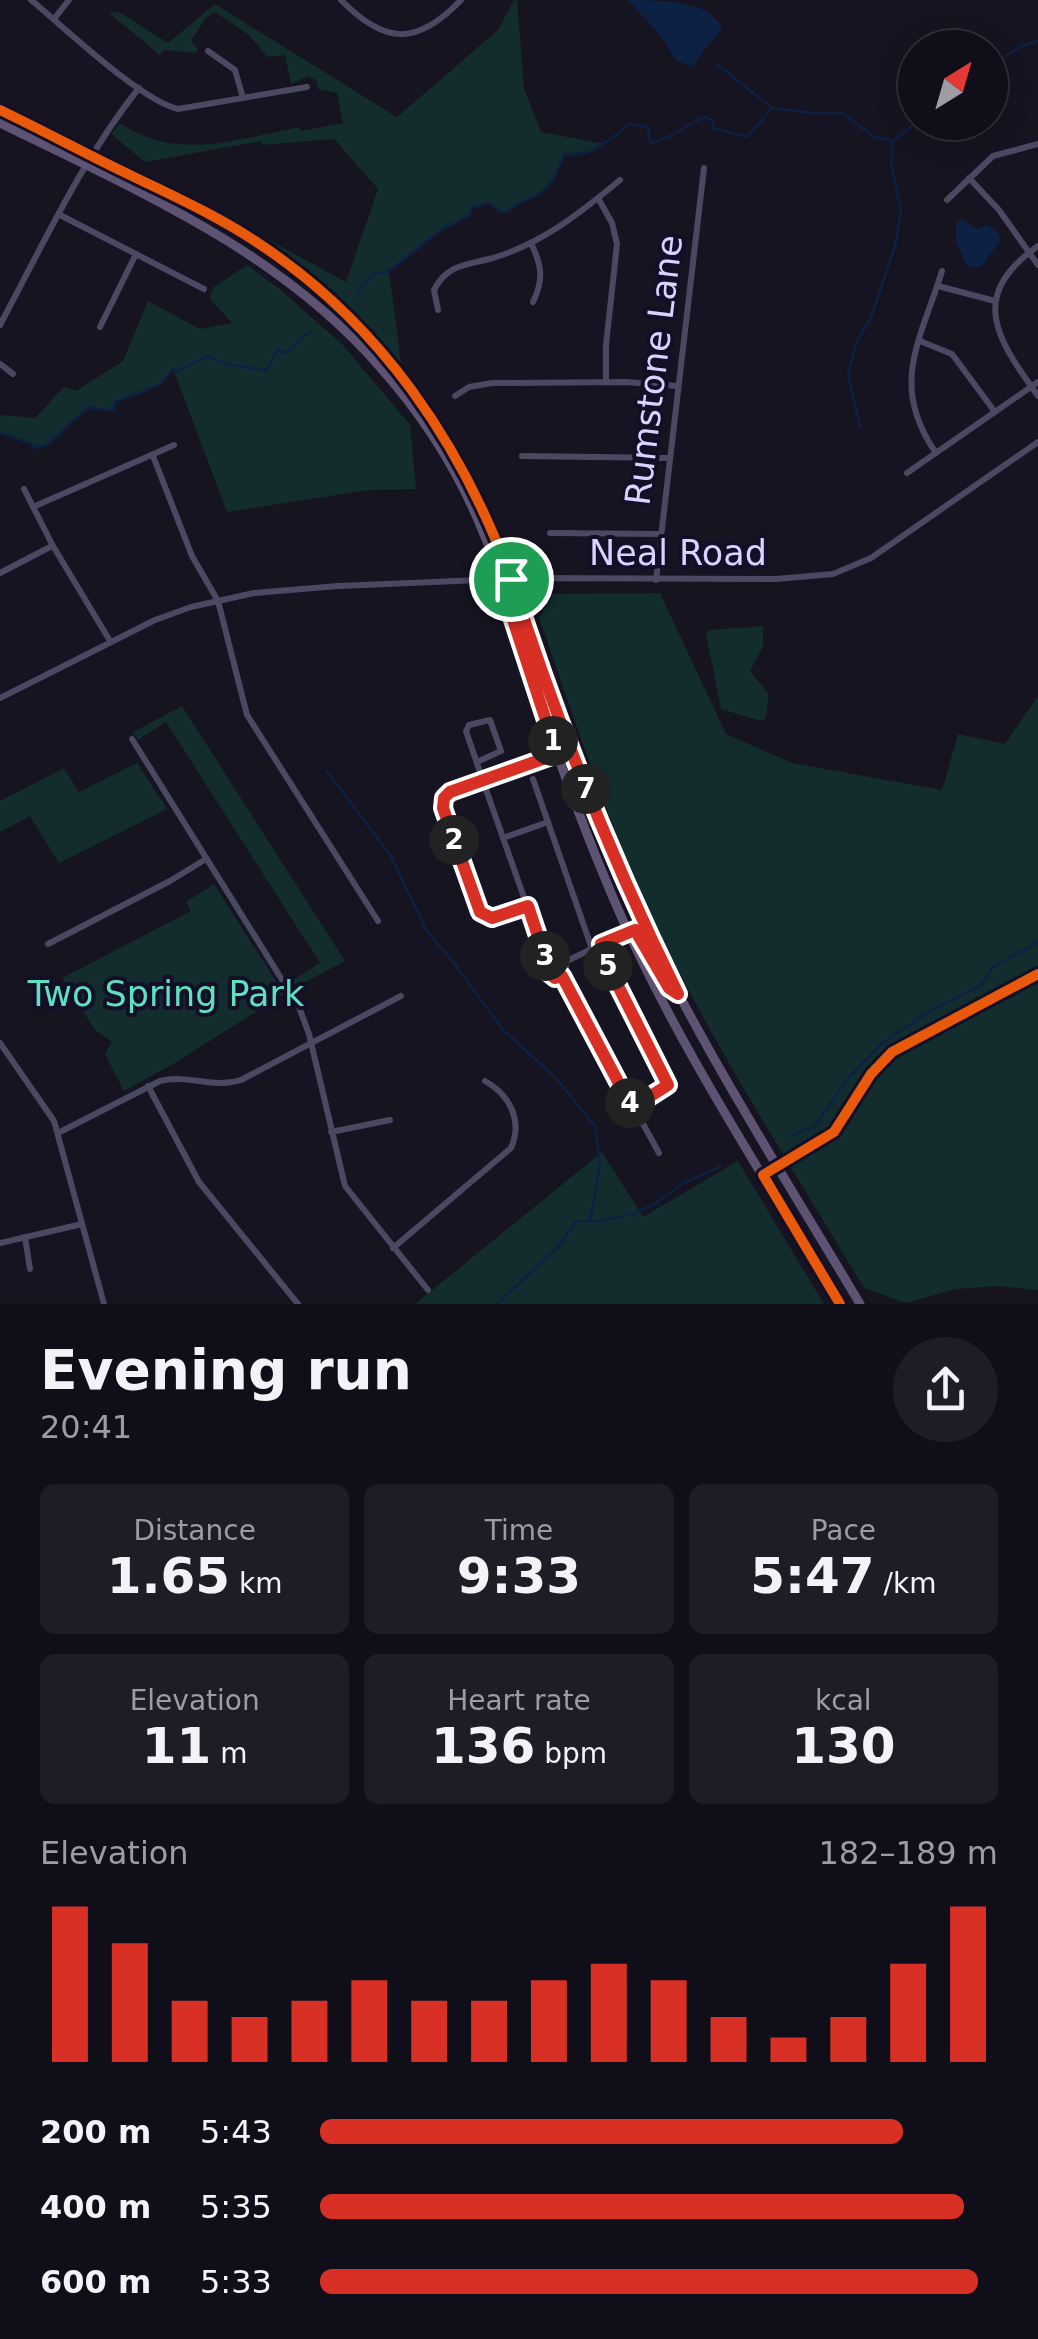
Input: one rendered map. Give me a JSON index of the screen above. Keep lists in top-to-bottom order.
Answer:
{
  "streets": {
    "street": ["Rumstone Lane", "Neal Road"]
  },
  "crossings": [
    ["Rumstone Lane", "Neal Road"]
  ],
  "parks": ["Two Spring Park"],
  "north": "top right",
  "page": {
    "pins": [
      "1",
      "7",
      "2",
      "3",
      "5",
      "4"
    ],
    "heading": ["Evening run", "20:41"],
    "stats": [
      ["Distance", "1.65 km"],
      ["Time", "9:33"],
      ["Pace", "5:47 /km"],
      ["Elevation", "11 m"],
      ["Heart rate", "136 bpm"],
      ["kcal", "130"]
    ],
    "chart": ["Elevation", "182–189 m"],
    "list": [
      {
        "name": "200 m",
        "note": "5:43"
      },
      {
        "name": "400 m",
        "note": "5:35"
      },
      {
        "name": "600 m",
        "note": "5:33"
      }
    ]
  }
}
